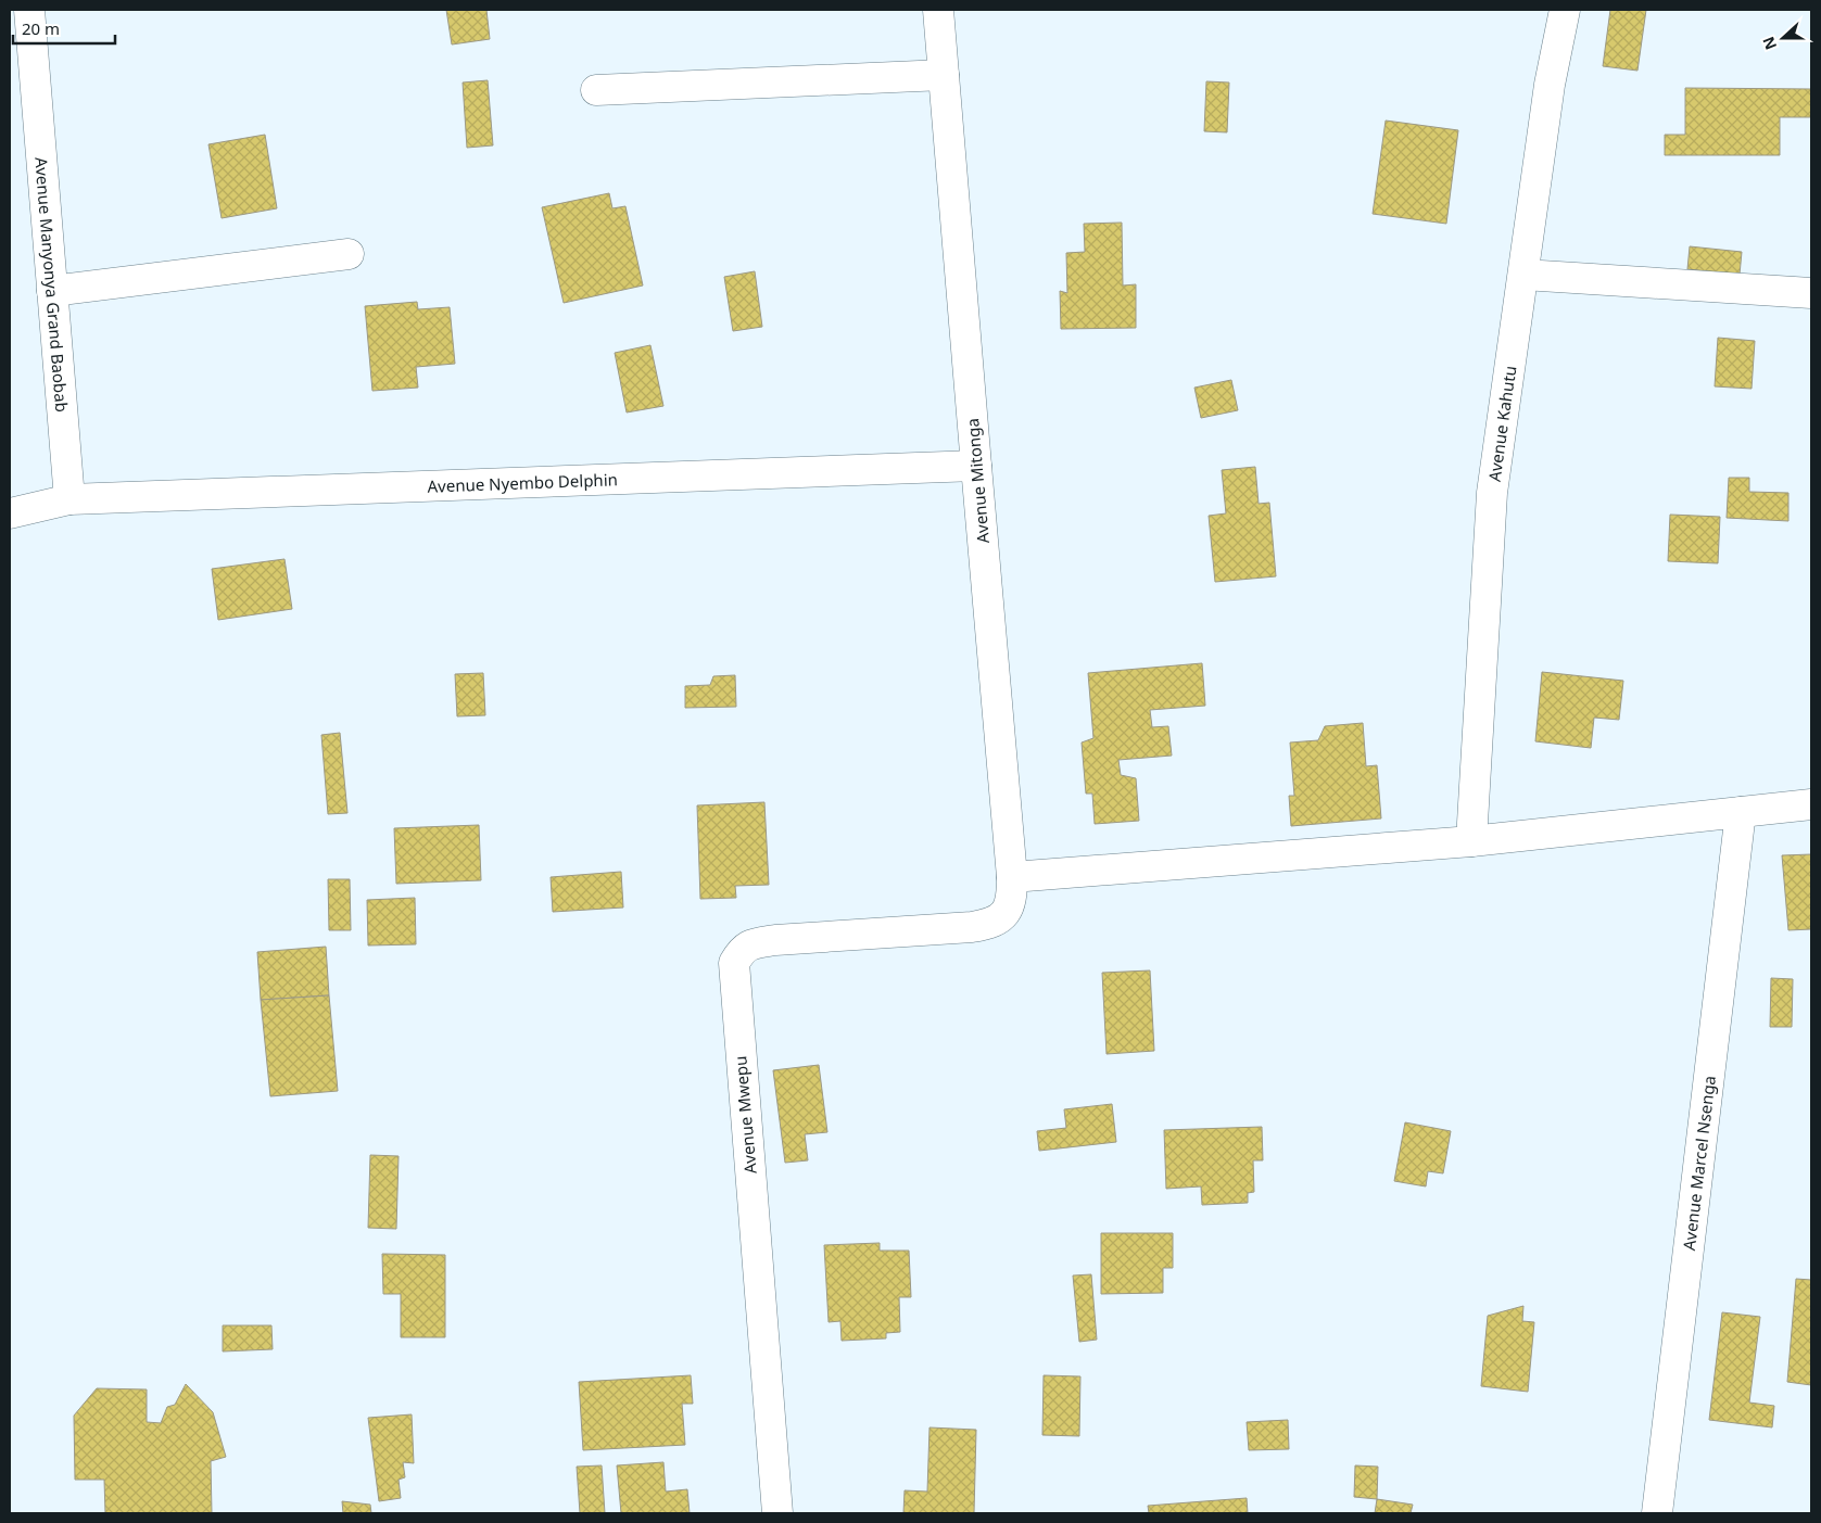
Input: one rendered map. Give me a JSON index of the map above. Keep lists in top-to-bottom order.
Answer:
{
  "streets": {
    "street": [
      "Avenue Manyonya Grand Baobab",
      "Avenue Kahutu",
      "Avenue Mitonga",
      "Avenue Nyembo Delphin",
      "Avenue Mwepu",
      "Avenue Marcel Nsenga"
    ]
  },
  "crossings": [
    ["Avenue Manyonya Grand Baobab", "Avenue Nyembo Delphin"],
    ["Avenue Mitonga", "Avenue Nyembo Delphin"],
    ["Avenue Mitonga", "Avenue Mwepu"]
  ],
  "scale_bar": "20 m",
  "north": "left"
}
